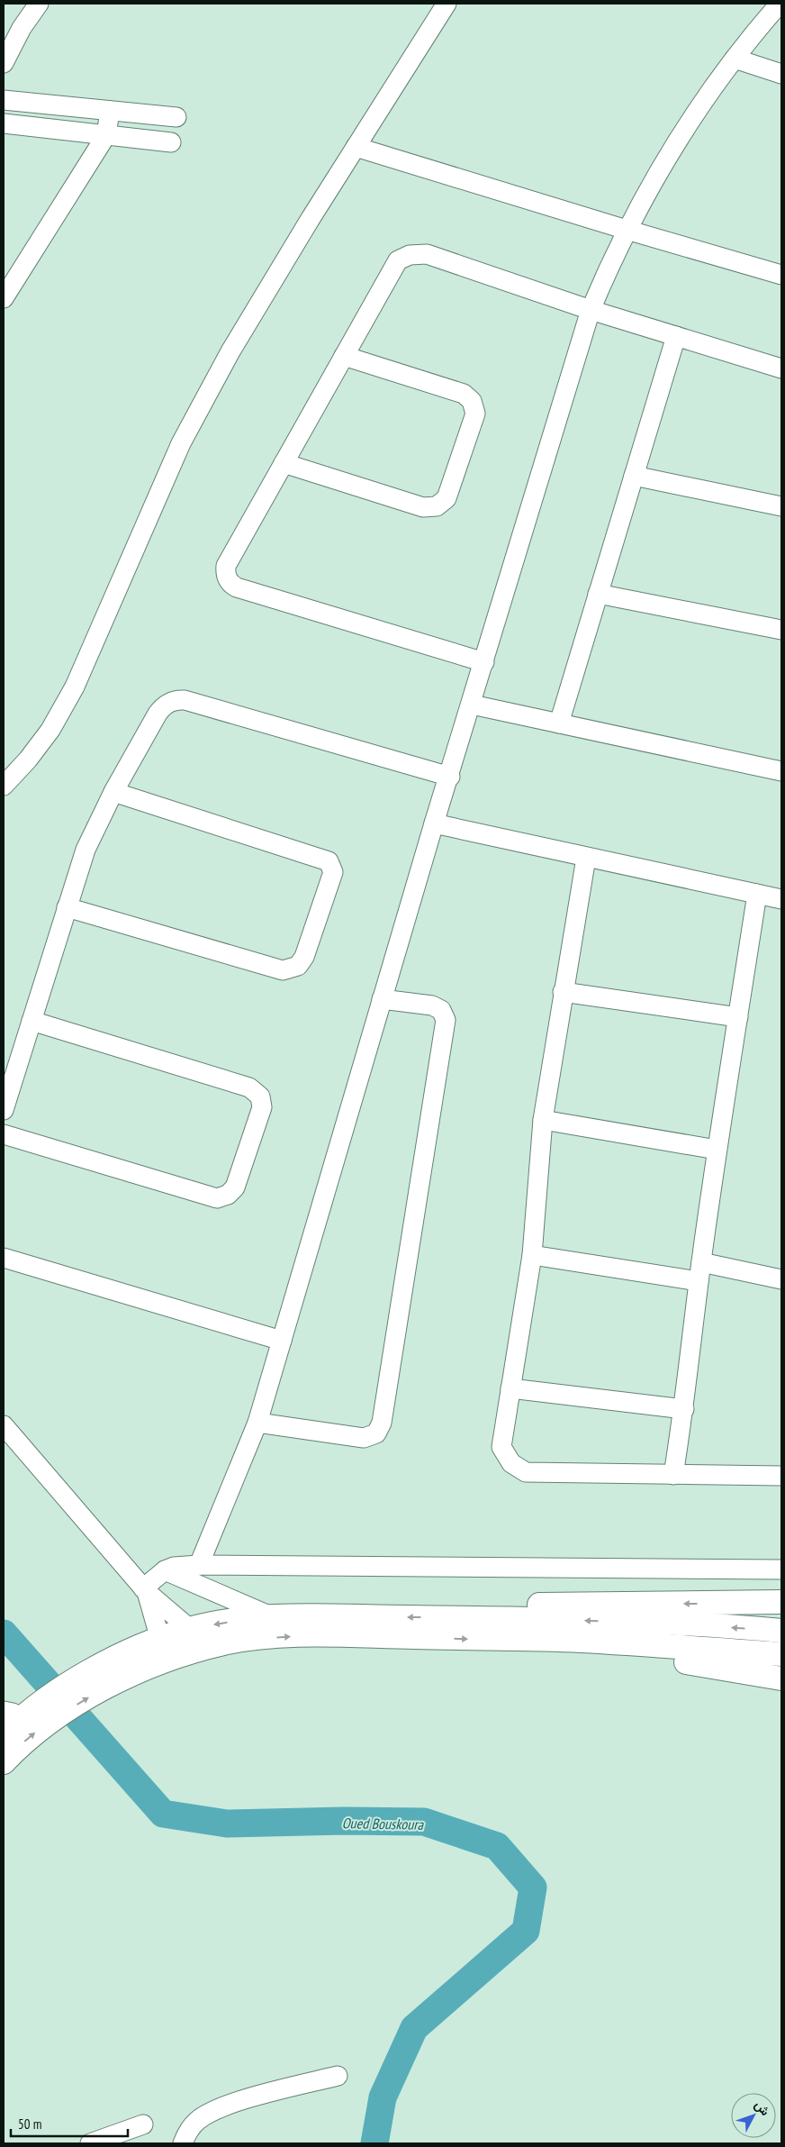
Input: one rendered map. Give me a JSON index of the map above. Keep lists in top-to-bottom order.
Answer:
{
  "water": ["Oued Bouskoura"],
  "scale_bar": "50 m",
  "north": "top right"
}
